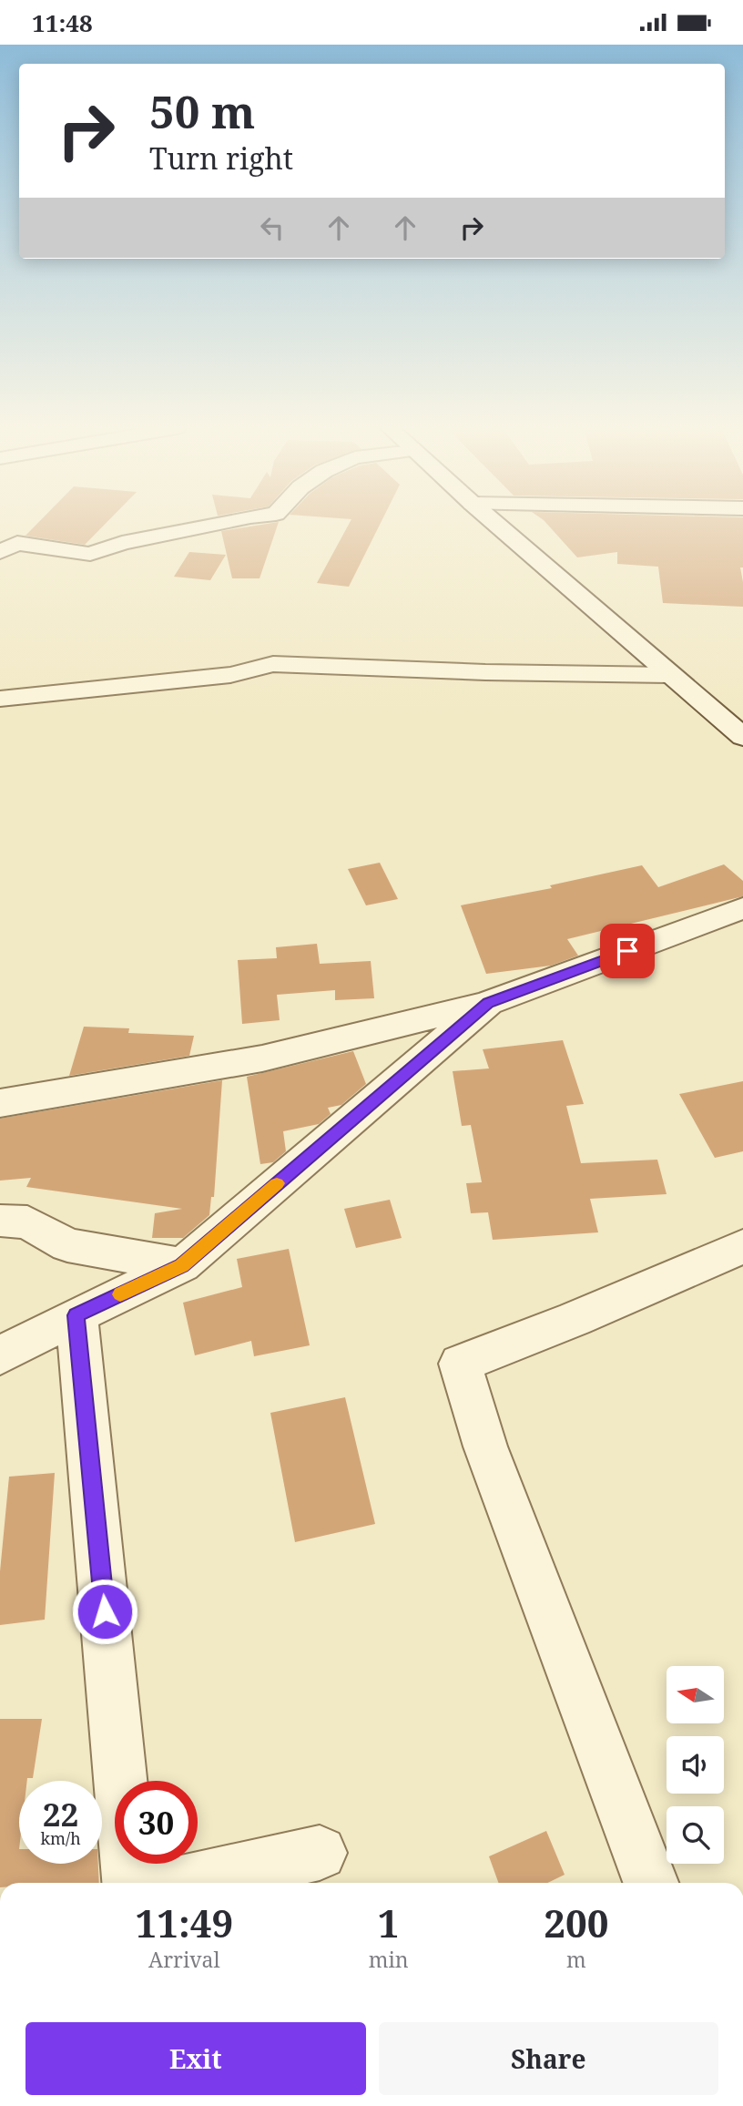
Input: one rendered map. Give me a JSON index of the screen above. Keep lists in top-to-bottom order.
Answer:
{
  "north": "left",
  "page": {
    "status": "11:48",
    "turn": ["50 m", "Turn right"],
    "speed": "22 km/h",
    "limit": "30",
    "eta": [
      "11:49",
      "Arrival",
      "1",
      "min",
      "200",
      "m"
    ],
    "buttons": ["Exit", "Share"]
  }
}
